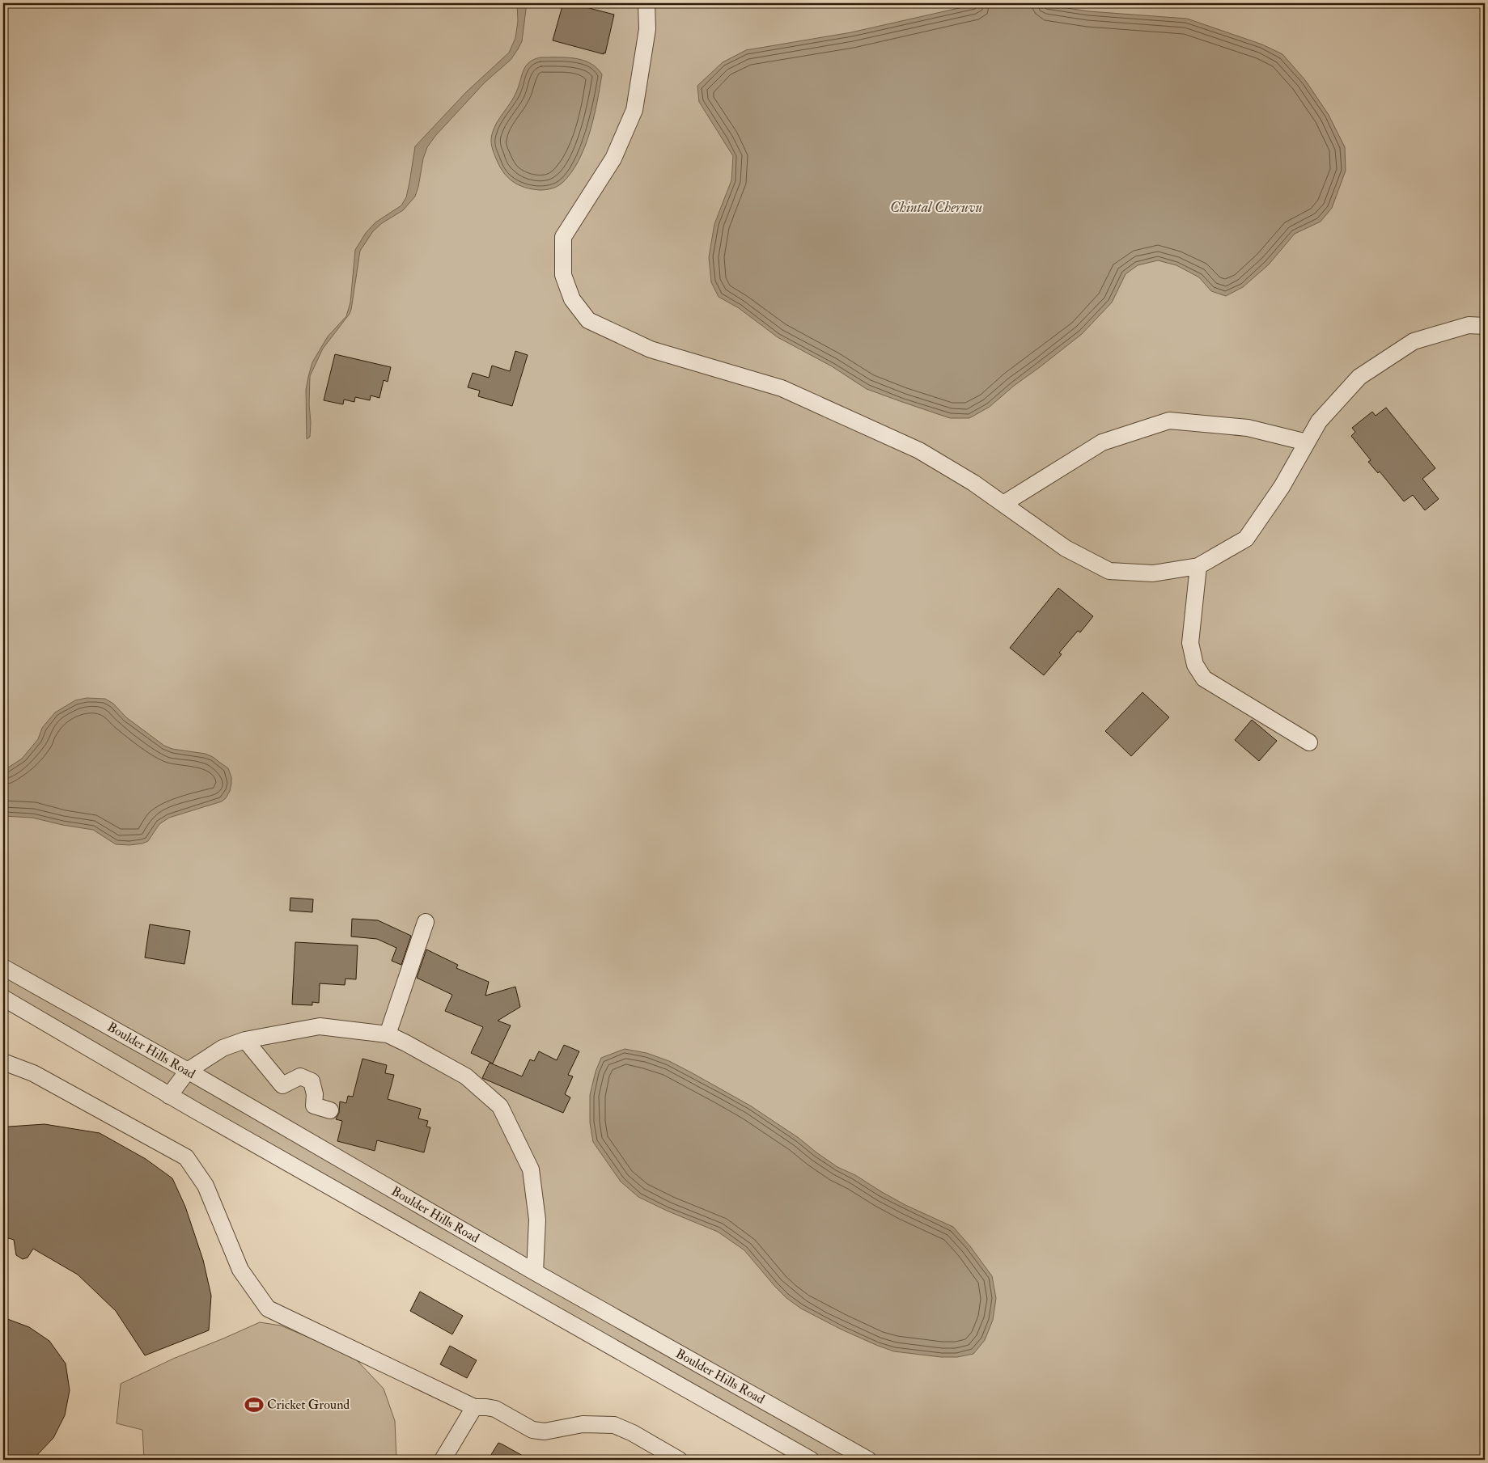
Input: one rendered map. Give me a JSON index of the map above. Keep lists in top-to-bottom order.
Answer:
{
  "streets": {
    "lane": ["Boulder Hills Road"]
  },
  "water": ["Chintal Cheruvu"],
  "places": {
    "sports": ["Cricket Ground"]
  }
}
